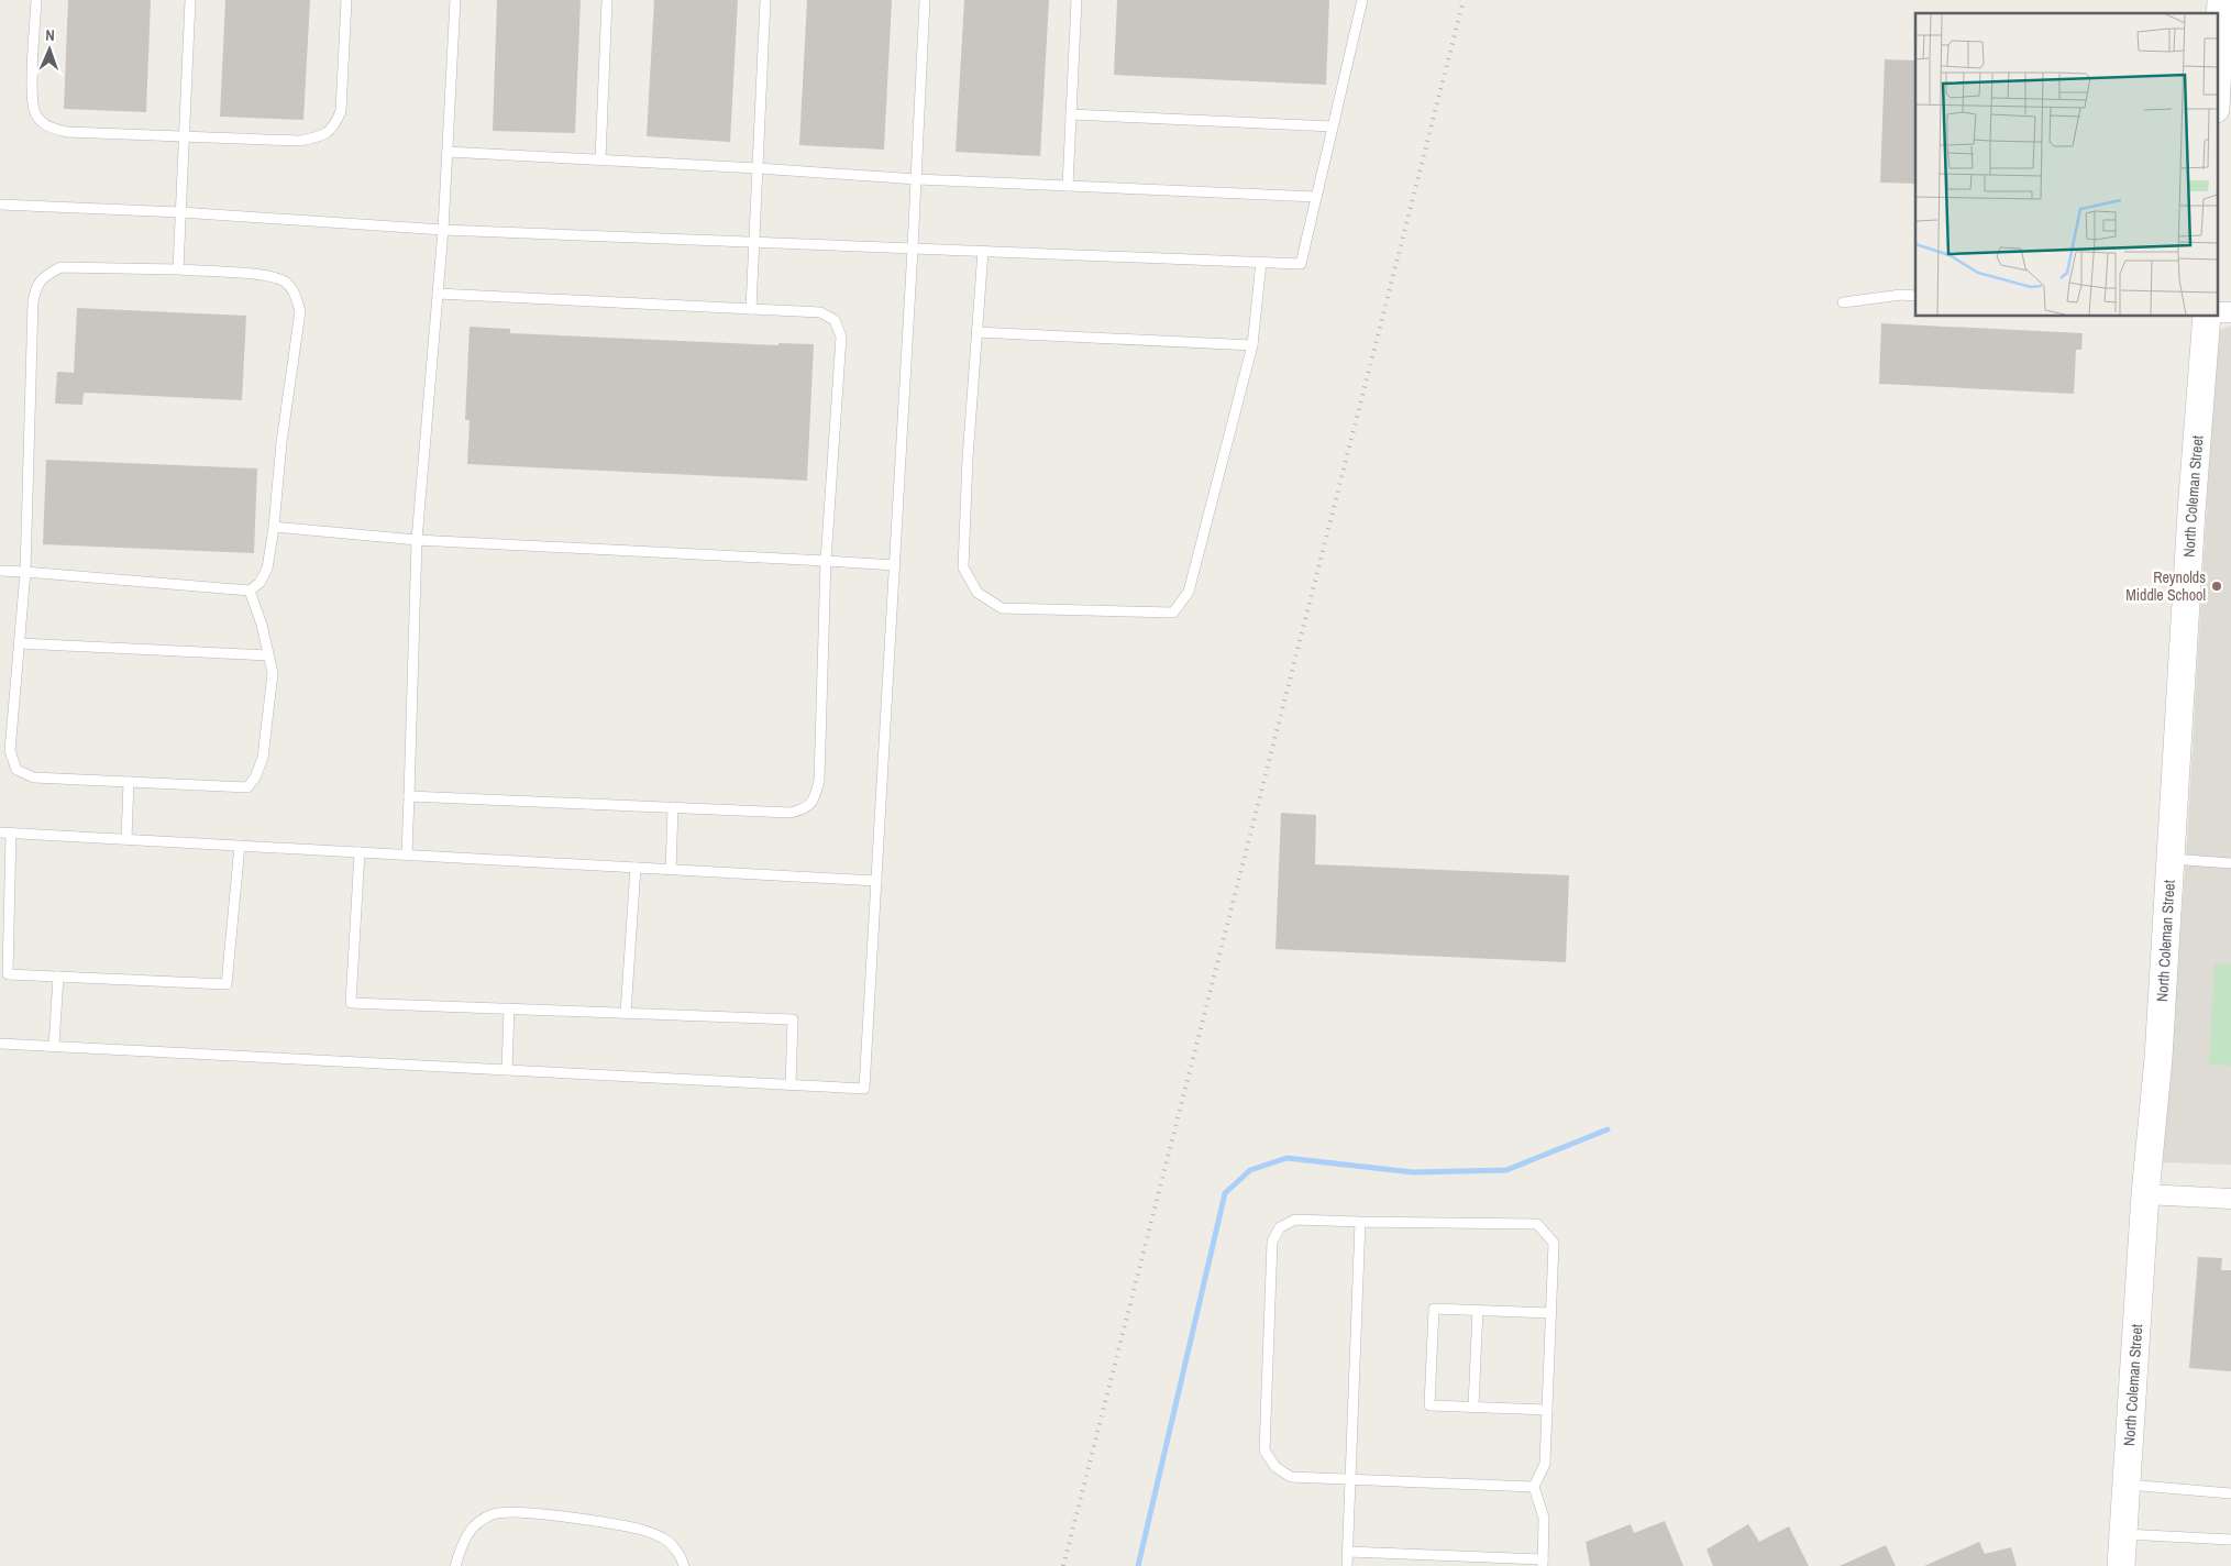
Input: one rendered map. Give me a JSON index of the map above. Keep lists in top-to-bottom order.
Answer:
{
  "streets": {
    "street": ["North Coleman Street"]
  },
  "places": ["Reynolds Middle School"],
  "north": "top"
}
